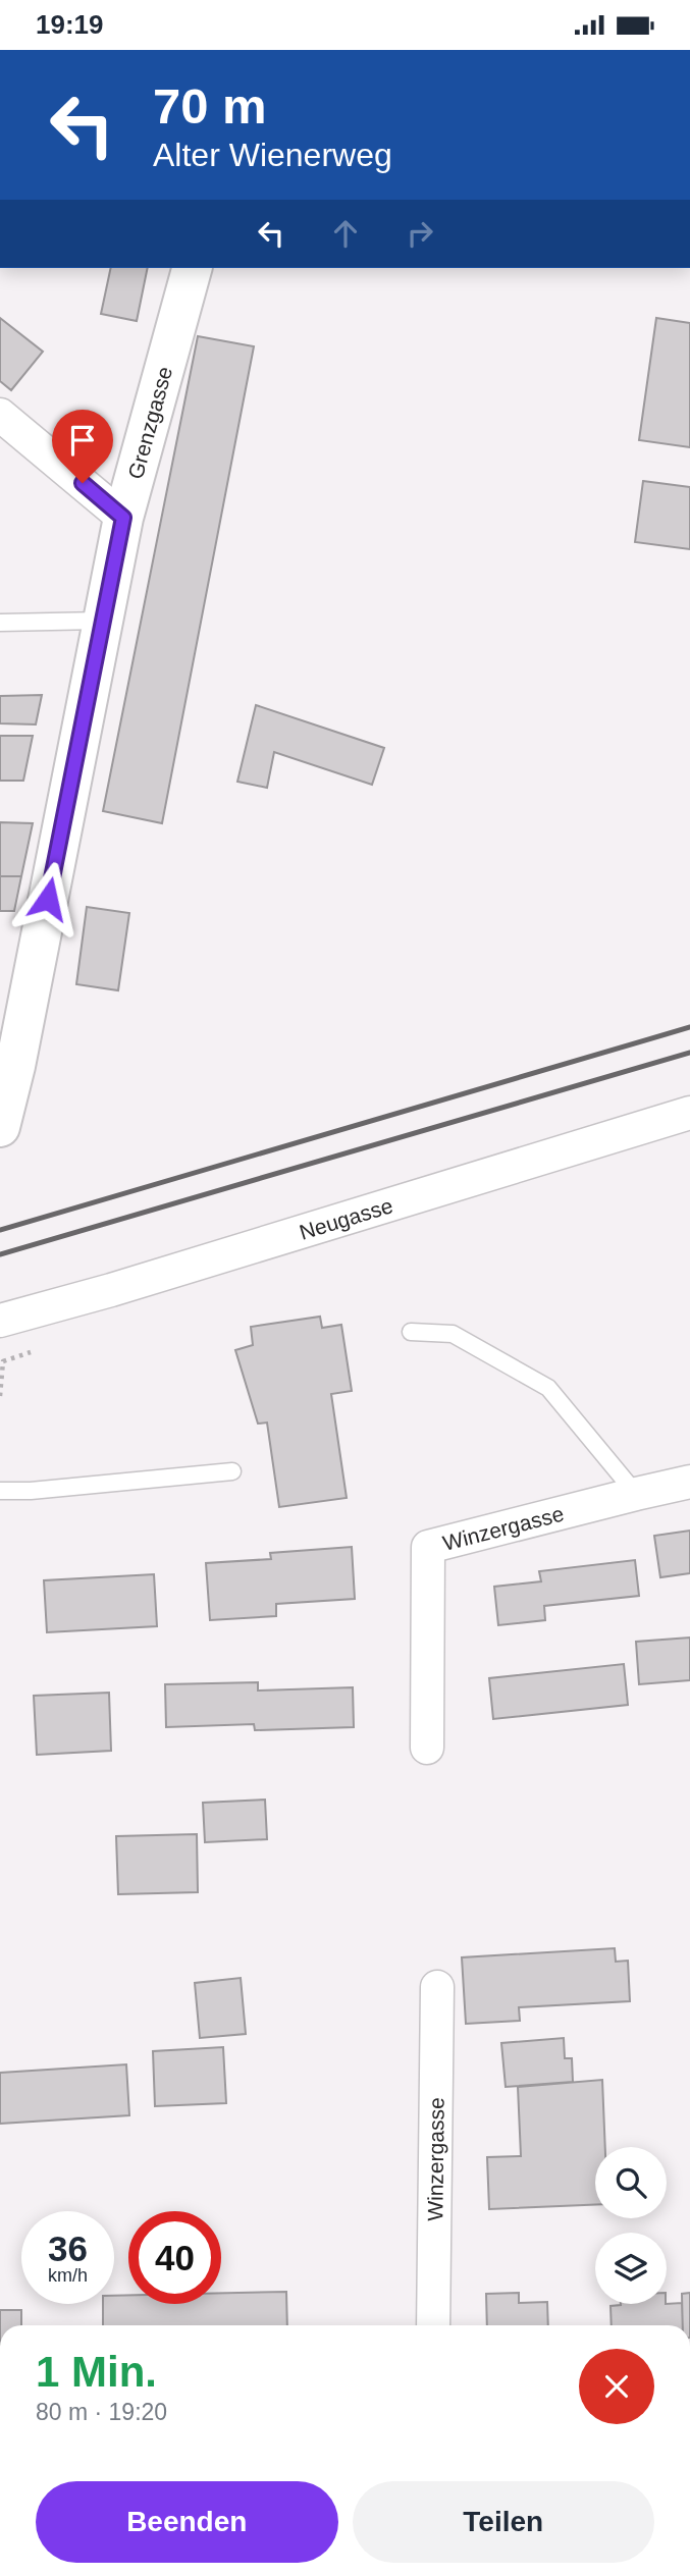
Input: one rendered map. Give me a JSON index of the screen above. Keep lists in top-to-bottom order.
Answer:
{
  "streets": {
    "street": ["Grenzgasse", "Neugasse", "Winzergasse"]
  },
  "page": {
    "status": "19:19",
    "turn": ["70 m", "Alter Wienerweg"],
    "speed": "36 km/h",
    "limit": "40",
    "heading": ["1 Min.", "80 m · 19:20"],
    "buttons": ["Beenden", "Teilen"]
  }
}
